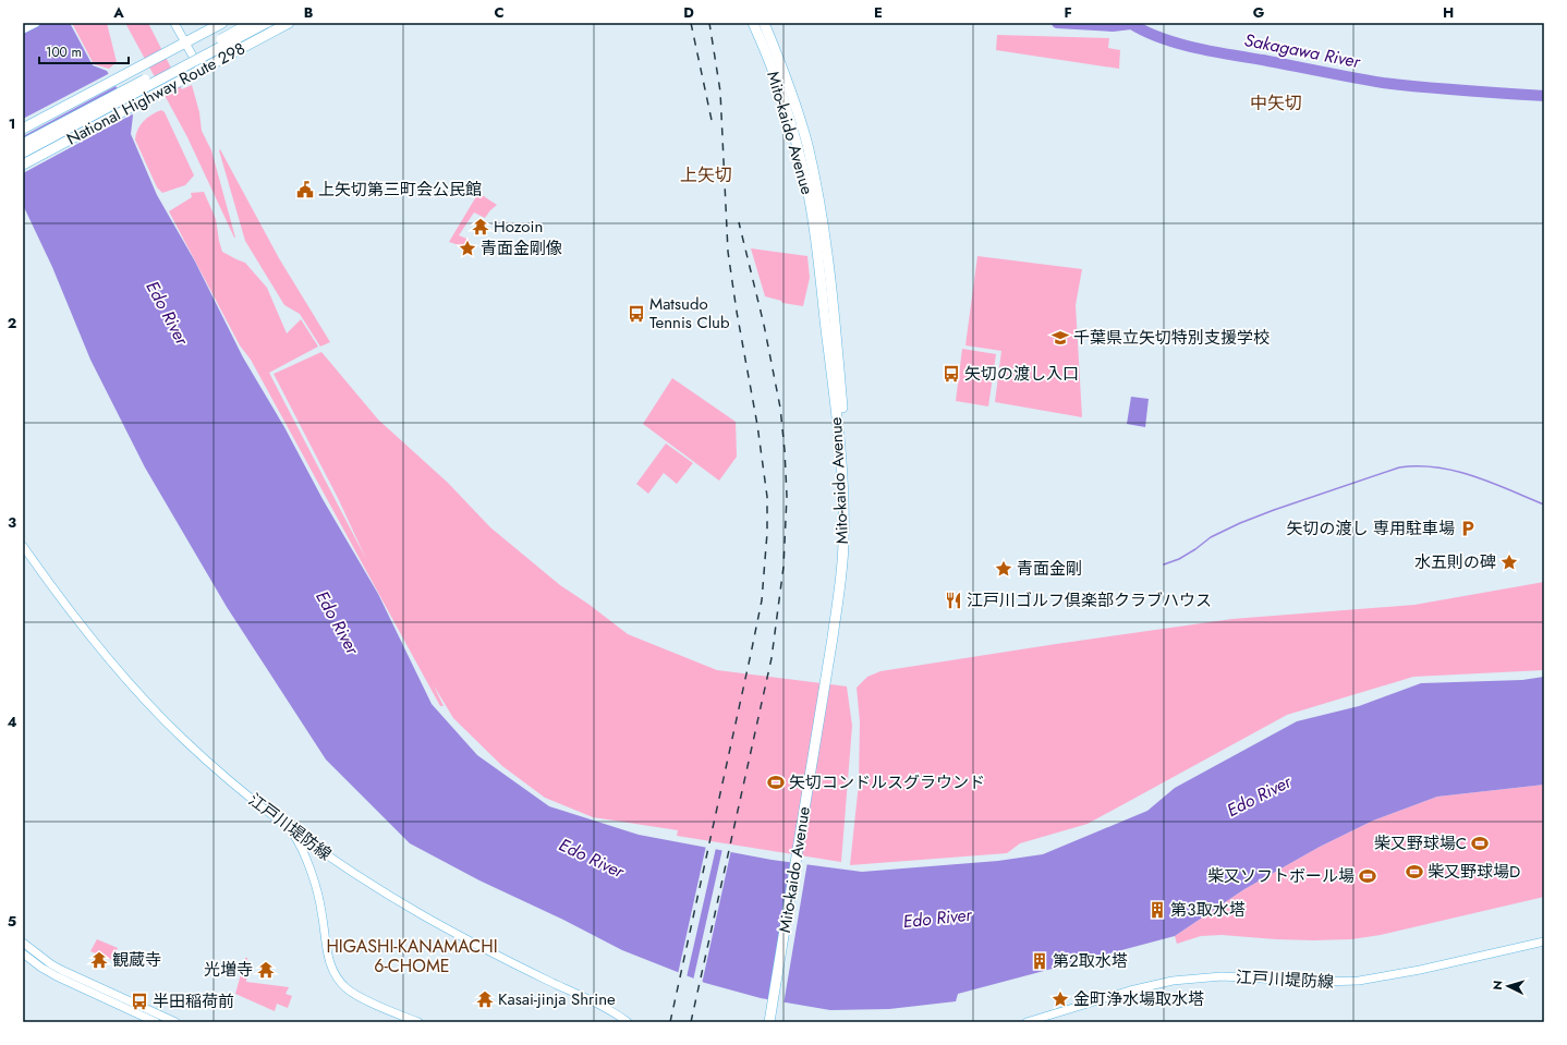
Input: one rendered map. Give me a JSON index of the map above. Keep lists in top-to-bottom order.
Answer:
{
  "streets": {
    "highway": ["National Highway Route 298", "Mito-kaido Avenue"],
    "main road": ["江戸川堤防線"]
  },
  "districts": ["中矢切", "上矢切", "HIGASHI-KANAMACHI 6-CHOME"],
  "water": ["Sakagawa River", "Edo River"],
  "places": {
    "public building": ["上矢切第三町会公民館"],
    "temple": [
      "Hozoin",
      "観蔵寺",
      "光増寺",
      "Kasai-jinja Shrine"
    ],
    "place": [
      "青面金剛像",
      "水五則の碑",
      "青面金剛",
      "金町浄水場取水塔"
    ],
    "bus stop": ["Matsudo Tennis Club", "矢切の渡し入口", "半田稲荷前"],
    "school or university": ["千葉県立矢切特別支援学校"],
    "parking": ["矢切の渡し 専用駐車場"],
    "restaurant": ["江戸川ゴルフ倶楽部クラブハウス"],
    "sports": [
      "矢切コンドルスグラウンド",
      "柴又野球場C",
      "柴又野球場D",
      "柴又ソフトボール場"
    ],
    "building": ["第３取水塔", "第２取水塔"]
  },
  "scale_bar": "100 m",
  "north": "left",
  "grid": {
    "columns": [
      "A",
      "B",
      "C",
      "D",
      "E",
      "F",
      "G",
      "H"
    ],
    "rows": [
      "1",
      "2",
      "3",
      "4",
      "5"
    ]
  }
}
